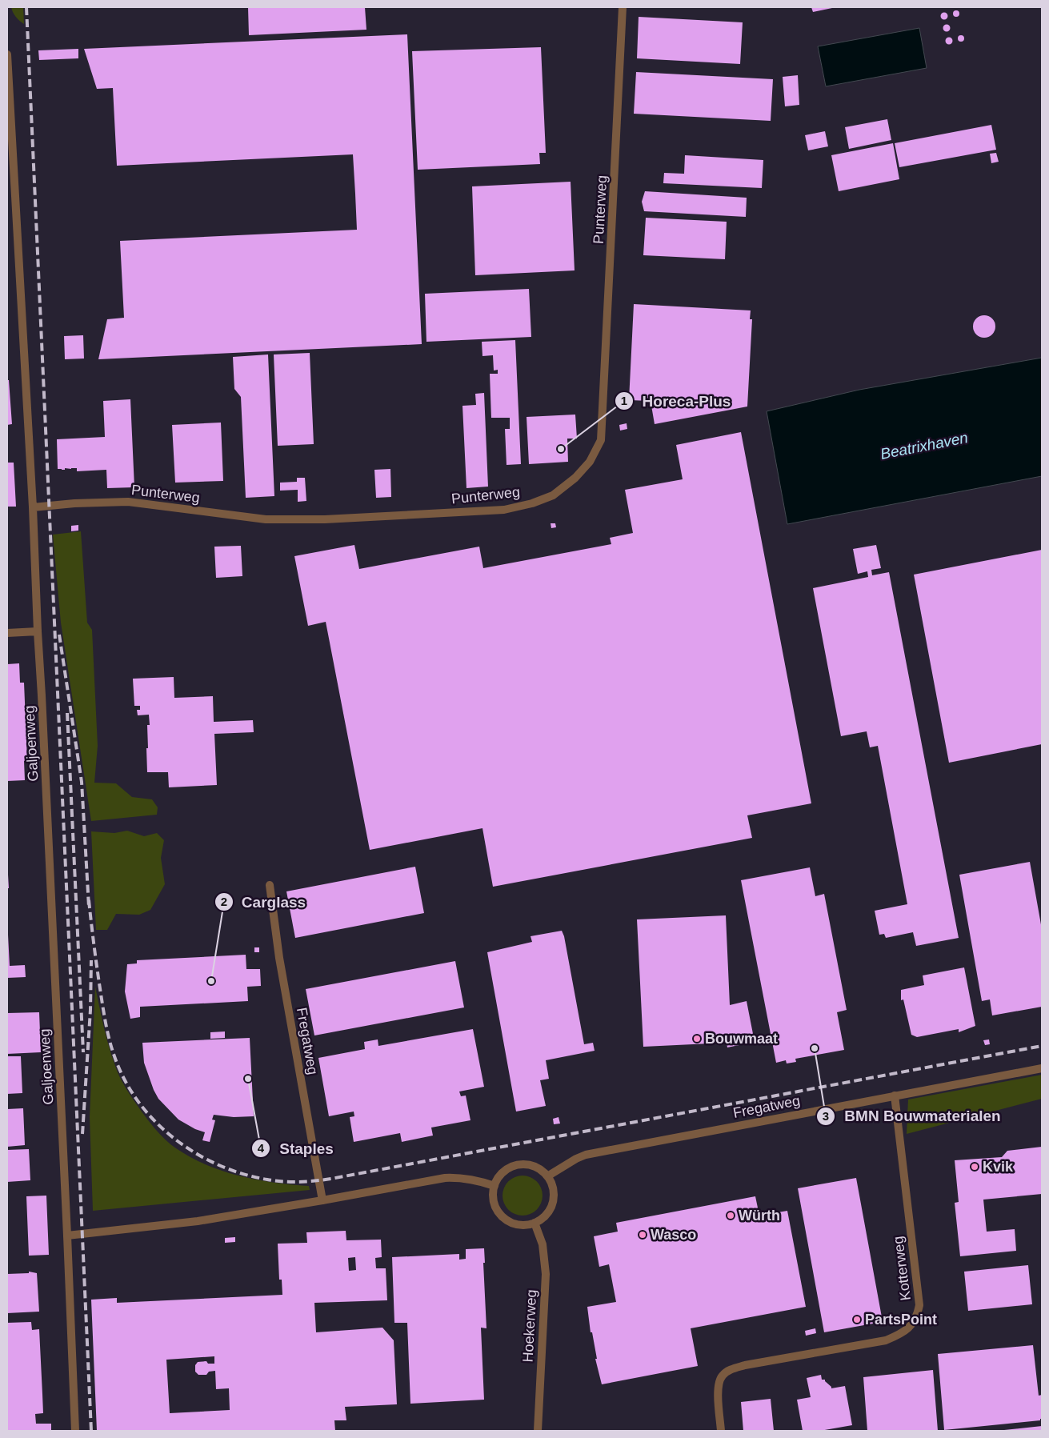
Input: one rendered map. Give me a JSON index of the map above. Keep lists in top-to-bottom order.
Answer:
{
  "streets": {
    "street": [
      "Punterweg",
      "Galjoenweg",
      "Fregatweg",
      "Kotterweg",
      "Hoekerweg"
    ]
  },
  "crossings": [
    ["Punterweg", "Galjoenweg"],
    ["Fregatweg", "Kotterweg"],
    ["Fregatweg", "Hoekerweg"]
  ],
  "water": ["Beatrixhaven"],
  "places": [
    "Horeca-Plus",
    "Carglass",
    "Bouwmaat",
    "BMN Bouwmaterialen",
    "Staples",
    "Kvik",
    "Würth",
    "Wasco",
    "PartsPoint"
  ]
}
